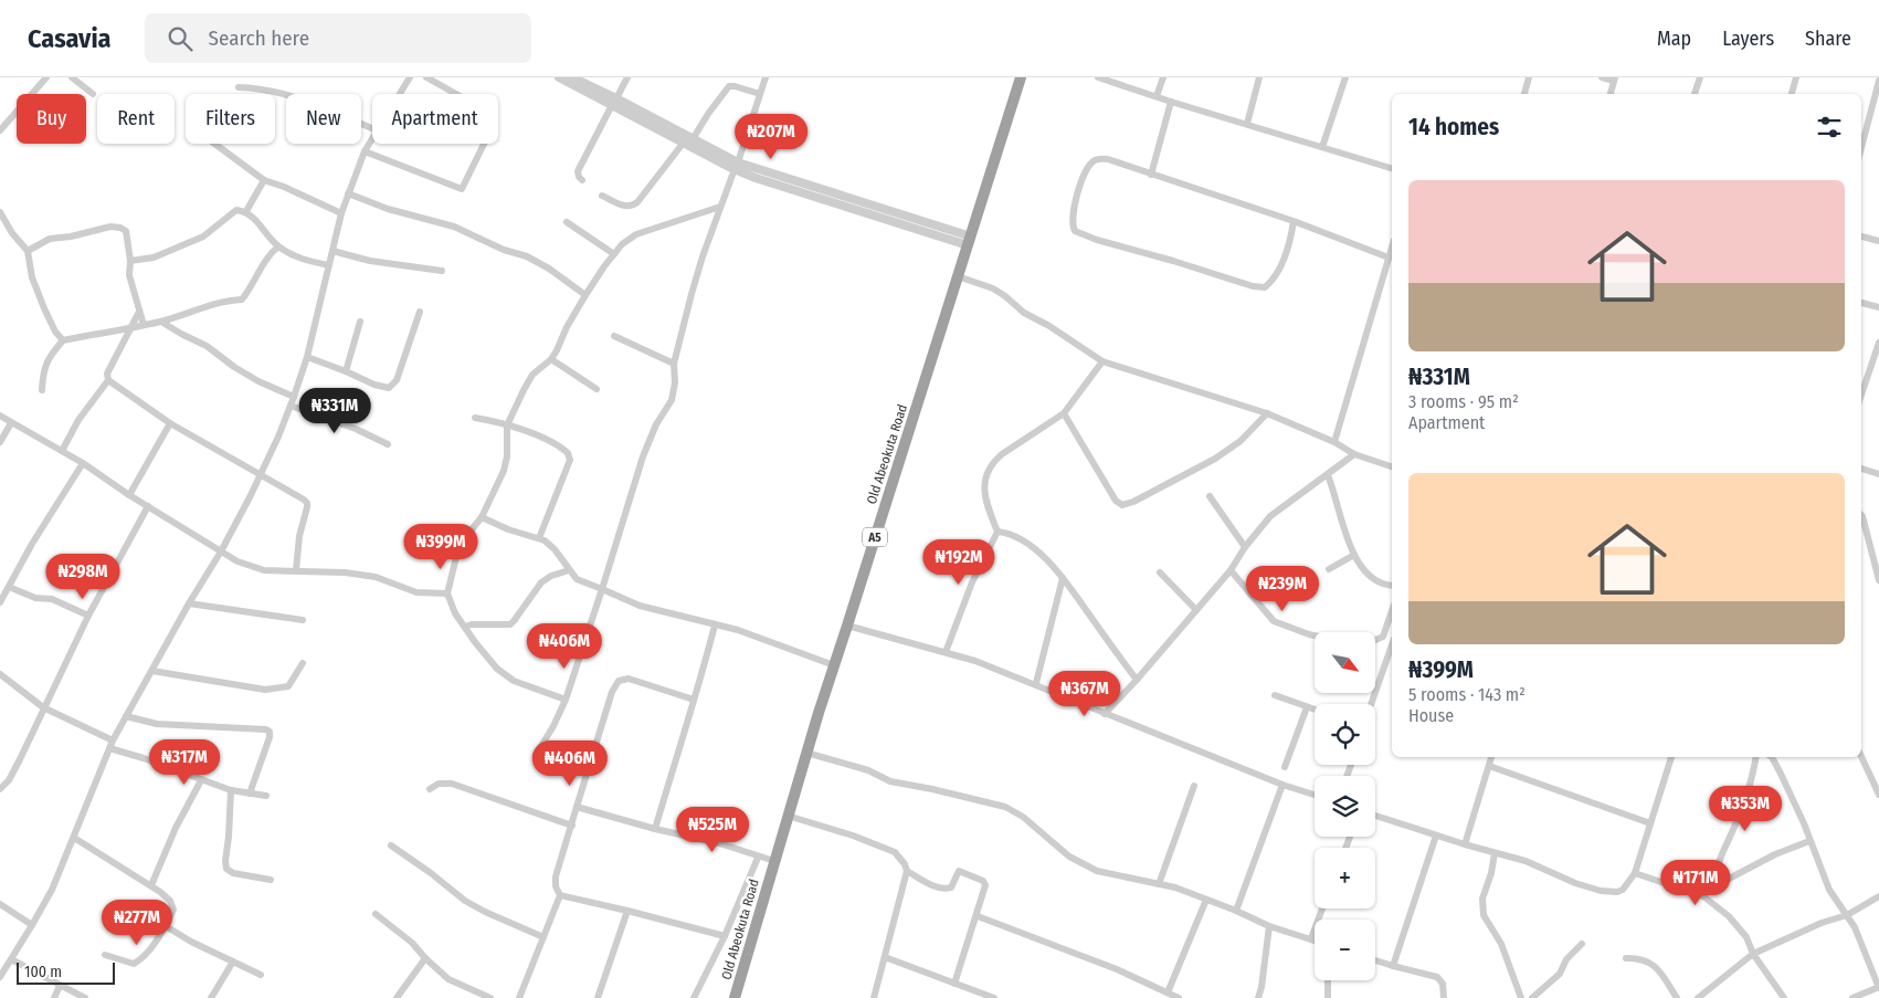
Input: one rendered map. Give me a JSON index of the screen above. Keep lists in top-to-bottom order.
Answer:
{
  "streets": {
    "highway": ["Old Abeokuta Road", "A5"]
  },
  "scale_bar": "100 m",
  "north": "bottom right",
  "page": {
    "header": "Casavia",
    "search": "Search here",
    "nav": ["Map", "Layers", "Share"],
    "chip": [
      "Buy",
      "Rent",
      "Filters",
      "New",
      "Apartment"
    ],
    "heading": "14 homes",
    "price": [
      "₦207M",
      "₦331M",
      "₦399M",
      "₦192M",
      "₦298M",
      "₦239M",
      "₦406M",
      "₦367M",
      "₦317M",
      "₦406M",
      "₦353M",
      "₦525M",
      "₦171M",
      "₦277M"
    ],
    "list": [
      {
        "name": "₦331M",
        "note": "3 rooms · 95 m² · Apartment"
      },
      {
        "name": "₦399M",
        "note": "5 rooms · 143 m² · House"
      }
    ],
    "map_buttons": ["+", "−"],
    "scale": "100 m"
  }
}
